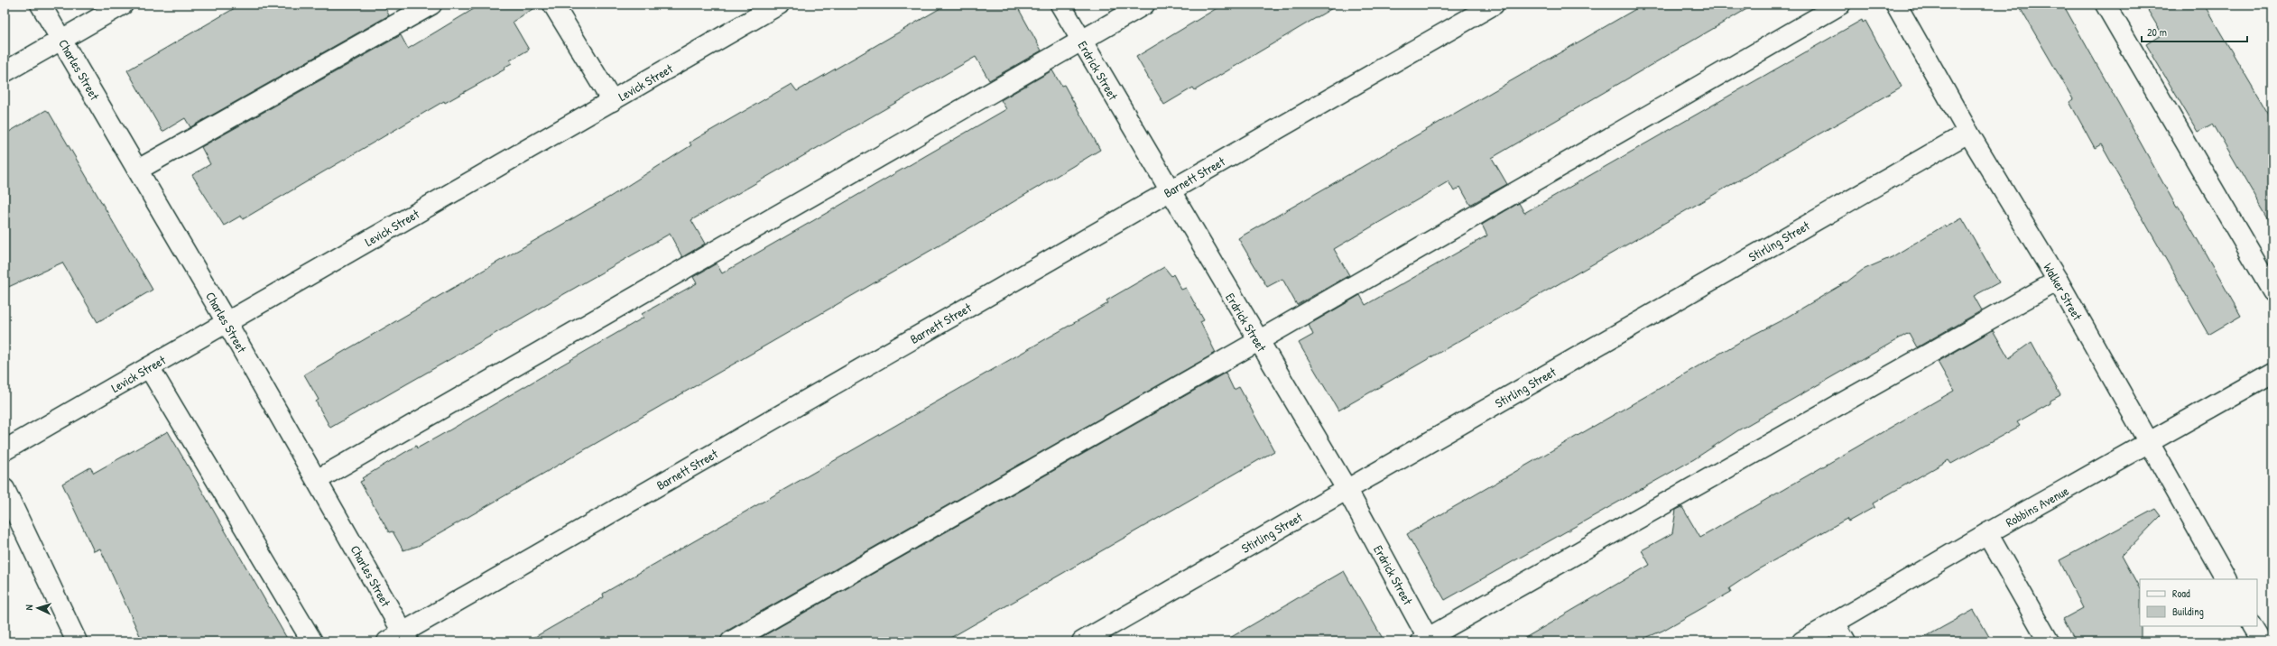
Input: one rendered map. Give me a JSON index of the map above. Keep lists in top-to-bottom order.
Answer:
{
  "streets": {
    "main road": [
      "Charles Street",
      "Erdrick Street",
      "Levick Street",
      "Barnett Street",
      "Stirling Street",
      "Walker Street",
      "Robbins Avenue"
    ]
  },
  "crossings": [
    ["Charles Street", "Levick Street"],
    ["Charles Street", "Barnett Street"],
    ["Erdrick Street", "Barnett Street"],
    ["Erdrick Street", "Stirling Street"],
    ["Stirling Street", "Walker Street"],
    ["Walker Street", "Robbins Avenue"]
  ],
  "legend": ["Road", "Building"],
  "scale_bar": "20 m",
  "north": "left"
}
